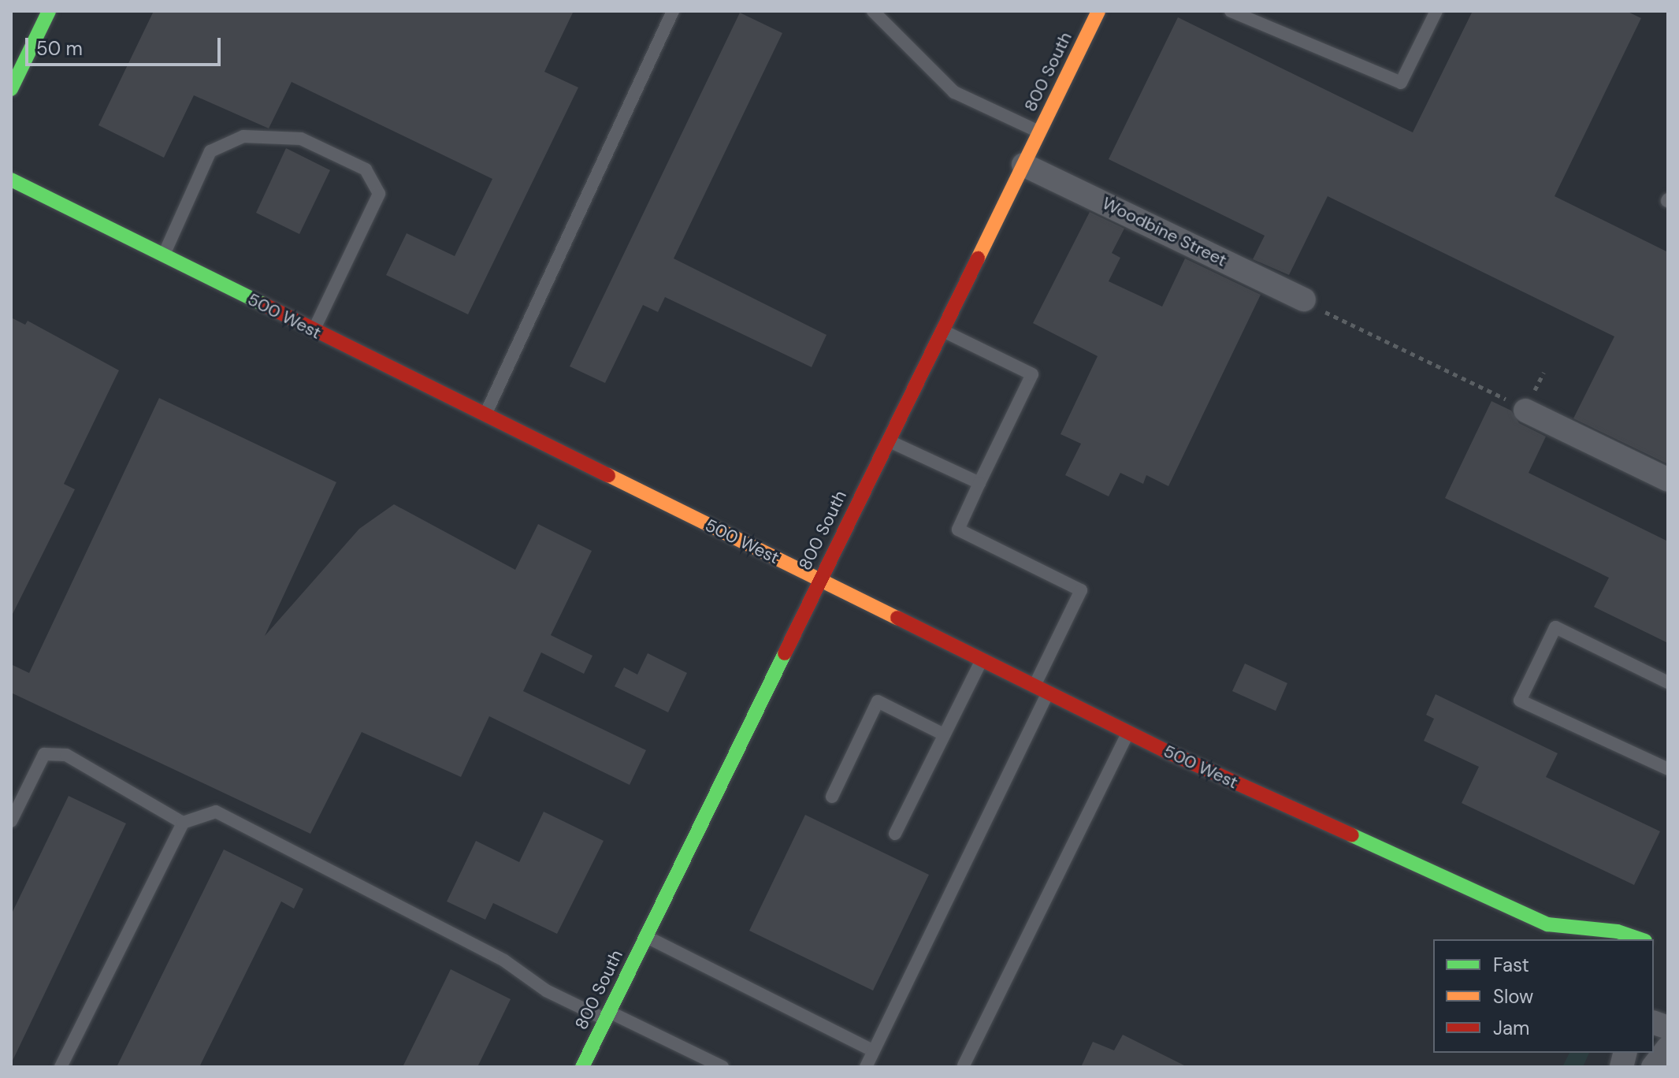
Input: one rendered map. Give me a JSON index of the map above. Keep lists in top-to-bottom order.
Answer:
{
  "streets": {
    "street": ["800 South", "Woodbine Street", "500 West"]
  },
  "crossings": [
    ["800 South", "Woodbine Street"],
    ["800 South", "500 West"]
  ],
  "legend": ["Fast", "Slow", "Jam"],
  "scale_bar": "50 m"
}
